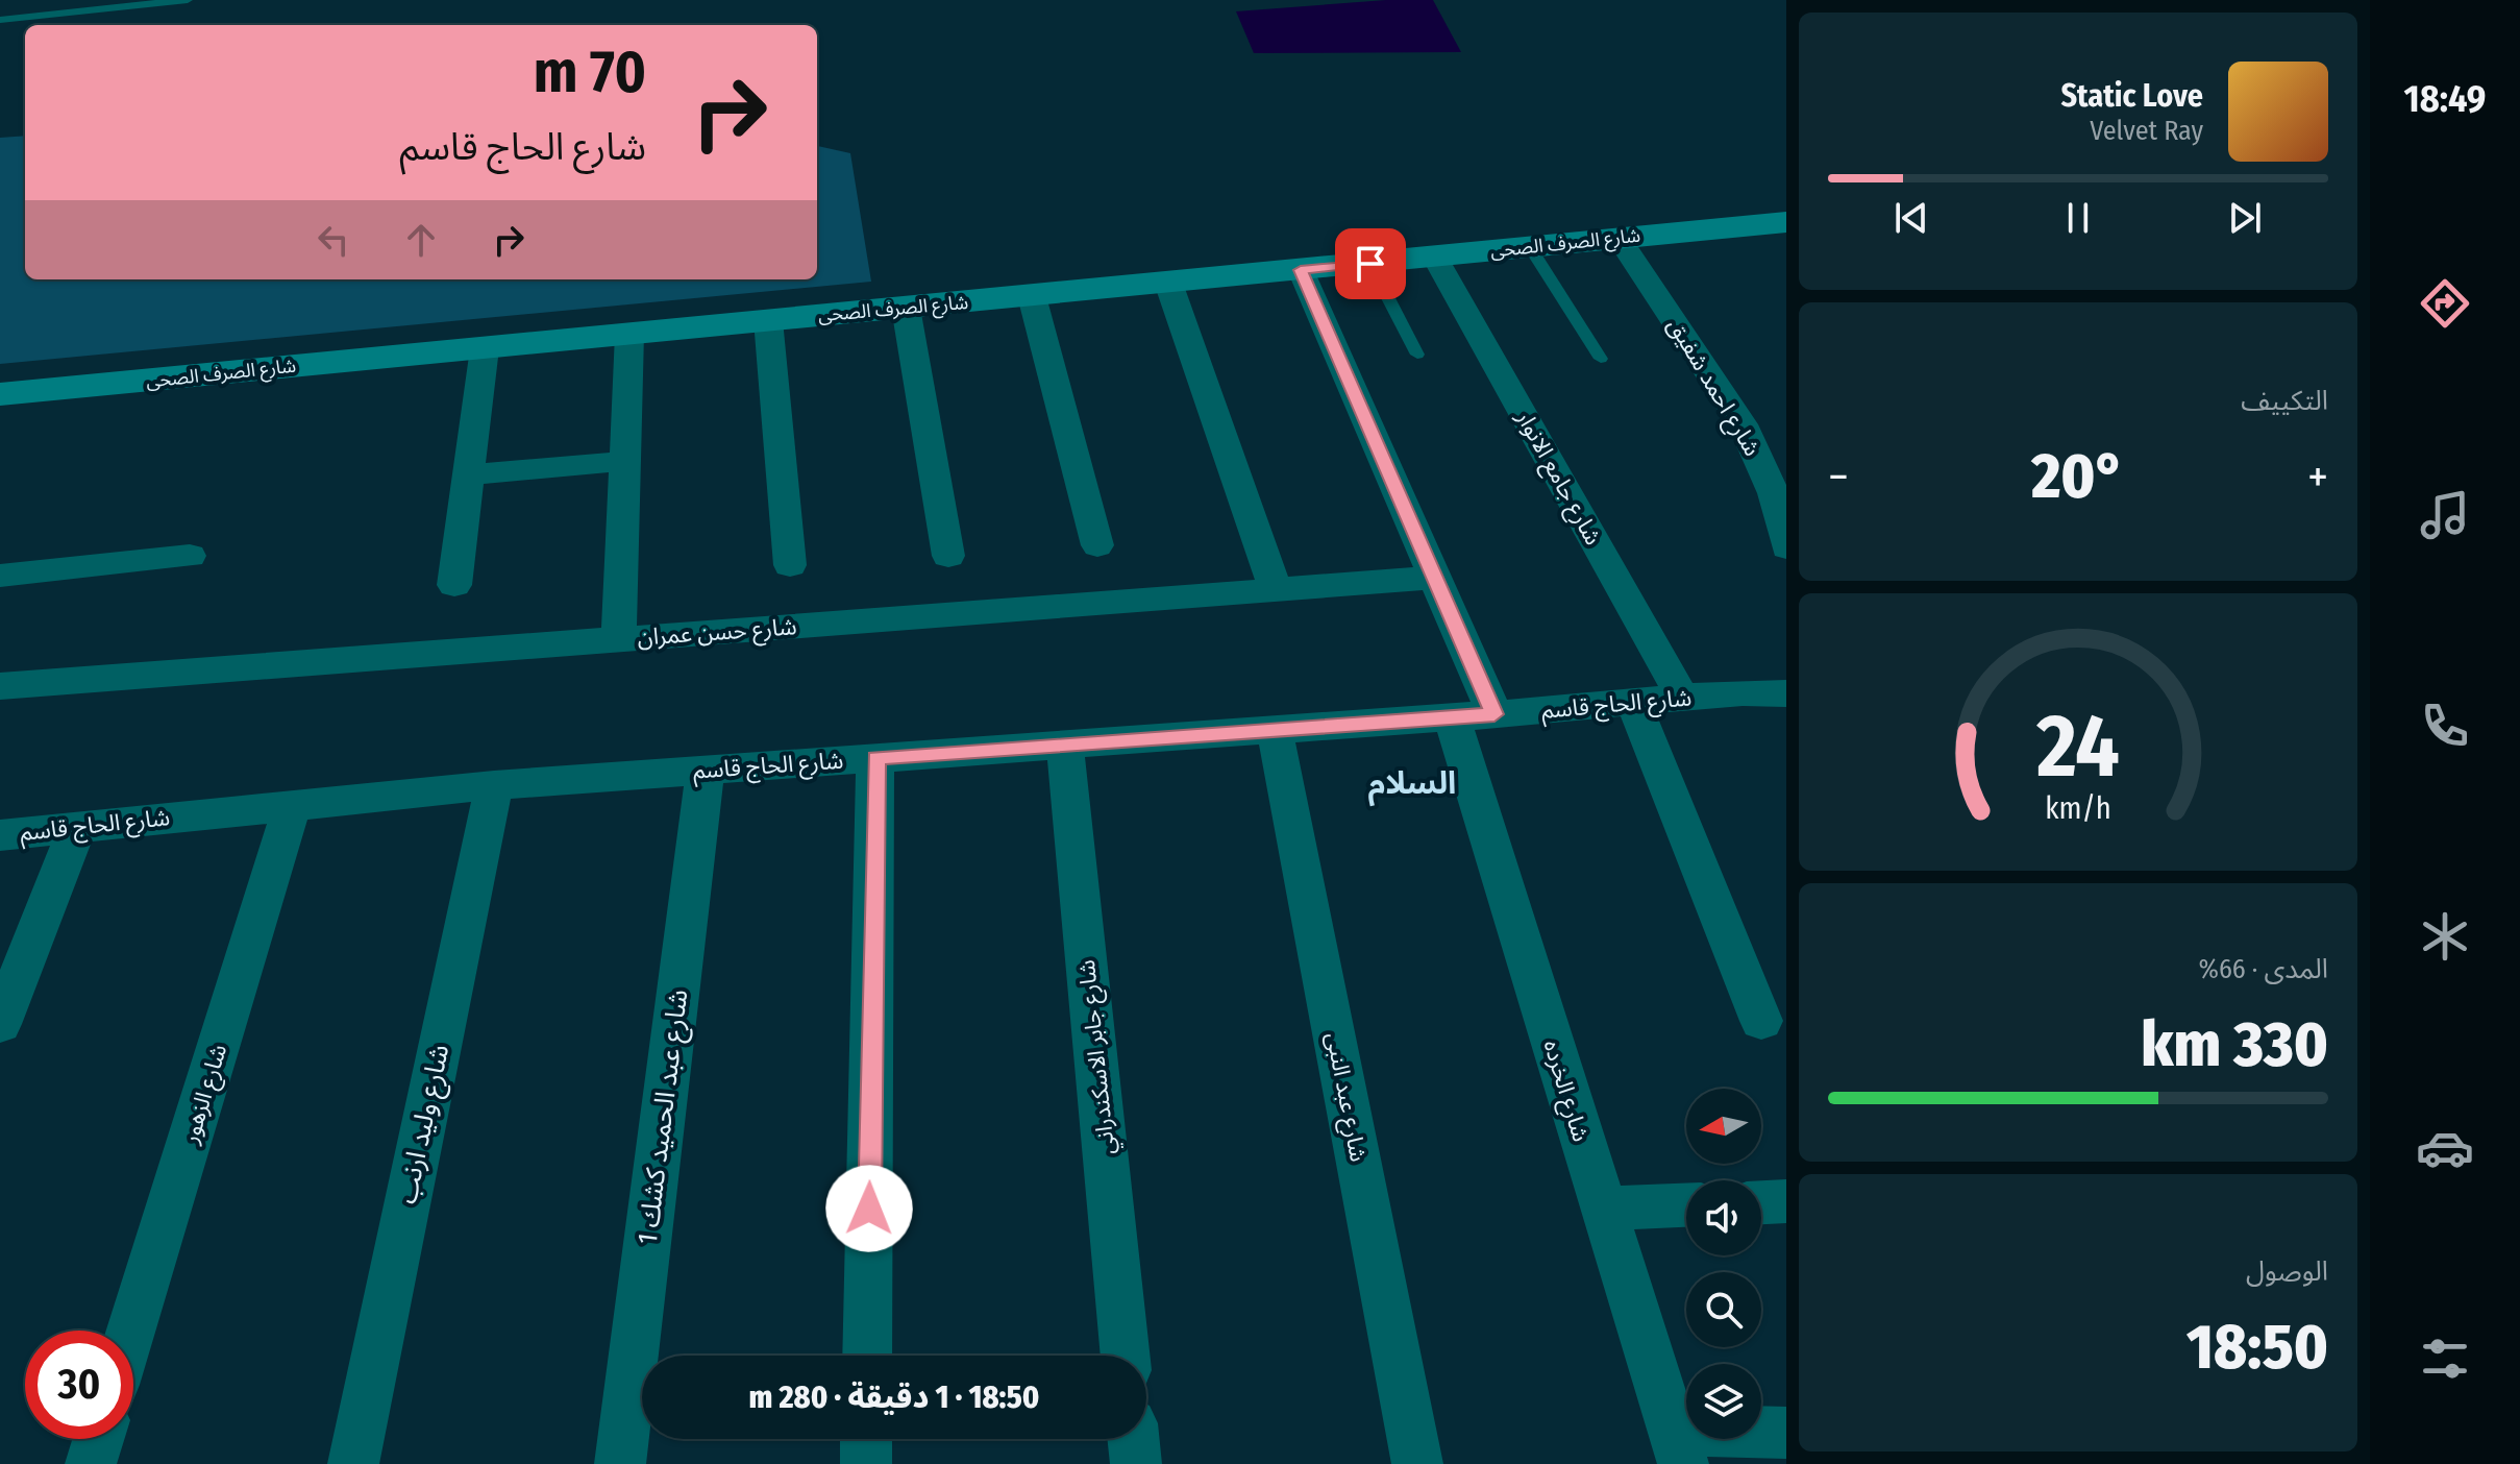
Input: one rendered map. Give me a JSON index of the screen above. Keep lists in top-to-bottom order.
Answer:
{
  "streets": {
    "street": [
      "شارع الصرف الصحى",
      "شارع احمد شفيق",
      "شارع جامع الانوار",
      "شارع حسن عمران",
      "شارع الحاج قاسم",
      "شارع جابر الاسكندراني",
      "شارع الخرده",
      "شارع الزهور",
      "شارع عبد النبى",
      "شارع عبد الحميد كشك 1",
      "شارع وليد ارنب"
    ]
  },
  "crossings": [
    ["شارع الصرف الصحى", "شارع احمد شفيق"],
    ["شارع الصرف الصحى", "شارع جامع الانوار"],
    ["شارع الصرف الصحى", "شارع الخرده"],
    ["شارع جامع الانوار", "شارع الحاج قاسم"],
    ["شارع حسن عمران", "شارع الخرده"],
    ["شارع الحاج قاسم", "شارع جابر الاسكندراني"],
    ["شارع الحاج قاسم", "شارع الخرده"],
    ["شارع الحاج قاسم", "شارع الزهور"],
    ["شارع الحاج قاسم", "شارع عبد النبى"],
    ["شارع الحاج قاسم", "شارع عبد الحميد كشك 1"],
    ["شارع الحاج قاسم", "شارع وليد ارنب"]
  ],
  "districts": ["السلام"],
  "north": "left",
  "page": {
    "tabs": "18:49",
    "turn": ["70 m", "شارع الحاج قاسم"],
    "song": ["Static Love", "Velvet Ray"],
    "tile": [
      "التكييف",
      ["المدى · 66%", "330 km"],
      ["الوصول", "18:50"]
    ],
    "heat": ["−", "20°", "+"],
    "limit": "30",
    "trip": "18:50 · 1 دقيقة · 280 m",
    "gauge": ["24", "km/h"]
  }
}
